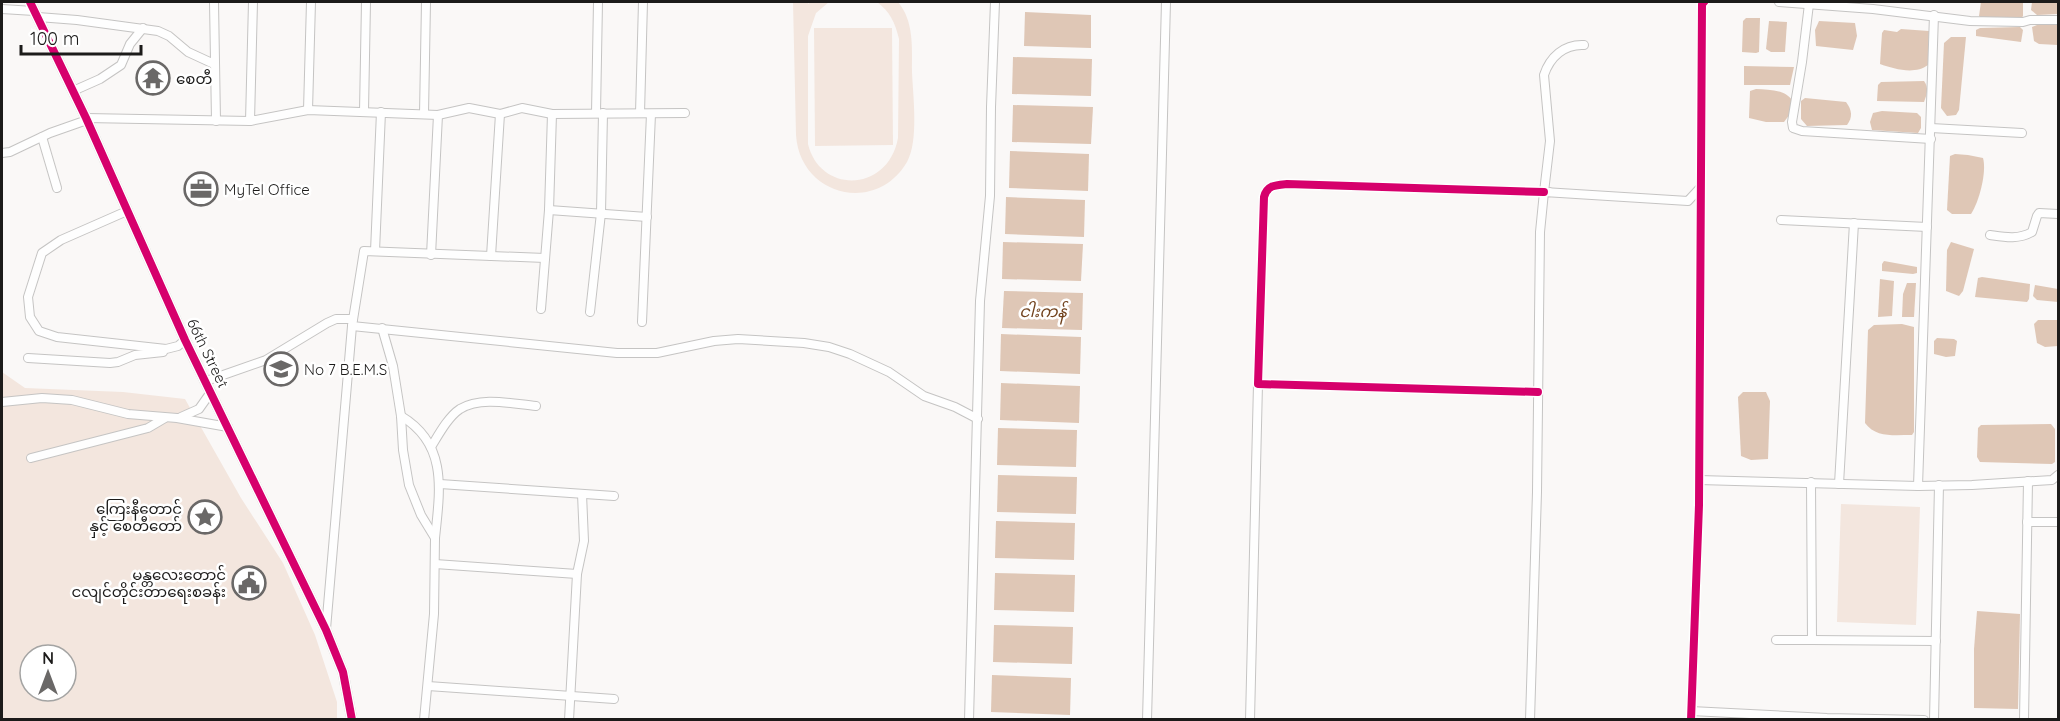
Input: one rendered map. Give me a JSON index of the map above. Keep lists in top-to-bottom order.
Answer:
{
  "streets": {
    "street": ["66th Street"]
  },
  "water": ["ငါးကန်"],
  "places": {
    "temple": ["စေတီ"],
    "office": ["MyTel Office"],
    "school or university": ["No 7 B.E.M.S"],
    "place": ["ကြေးနီတောင် နှင့် စေတီတော်"],
    "public building": ["မန္တလေးတောင် ငလျင်တိုင်းတာရေးစခန်း"]
  },
  "scale_bar": "100 m",
  "north": "top"
}
